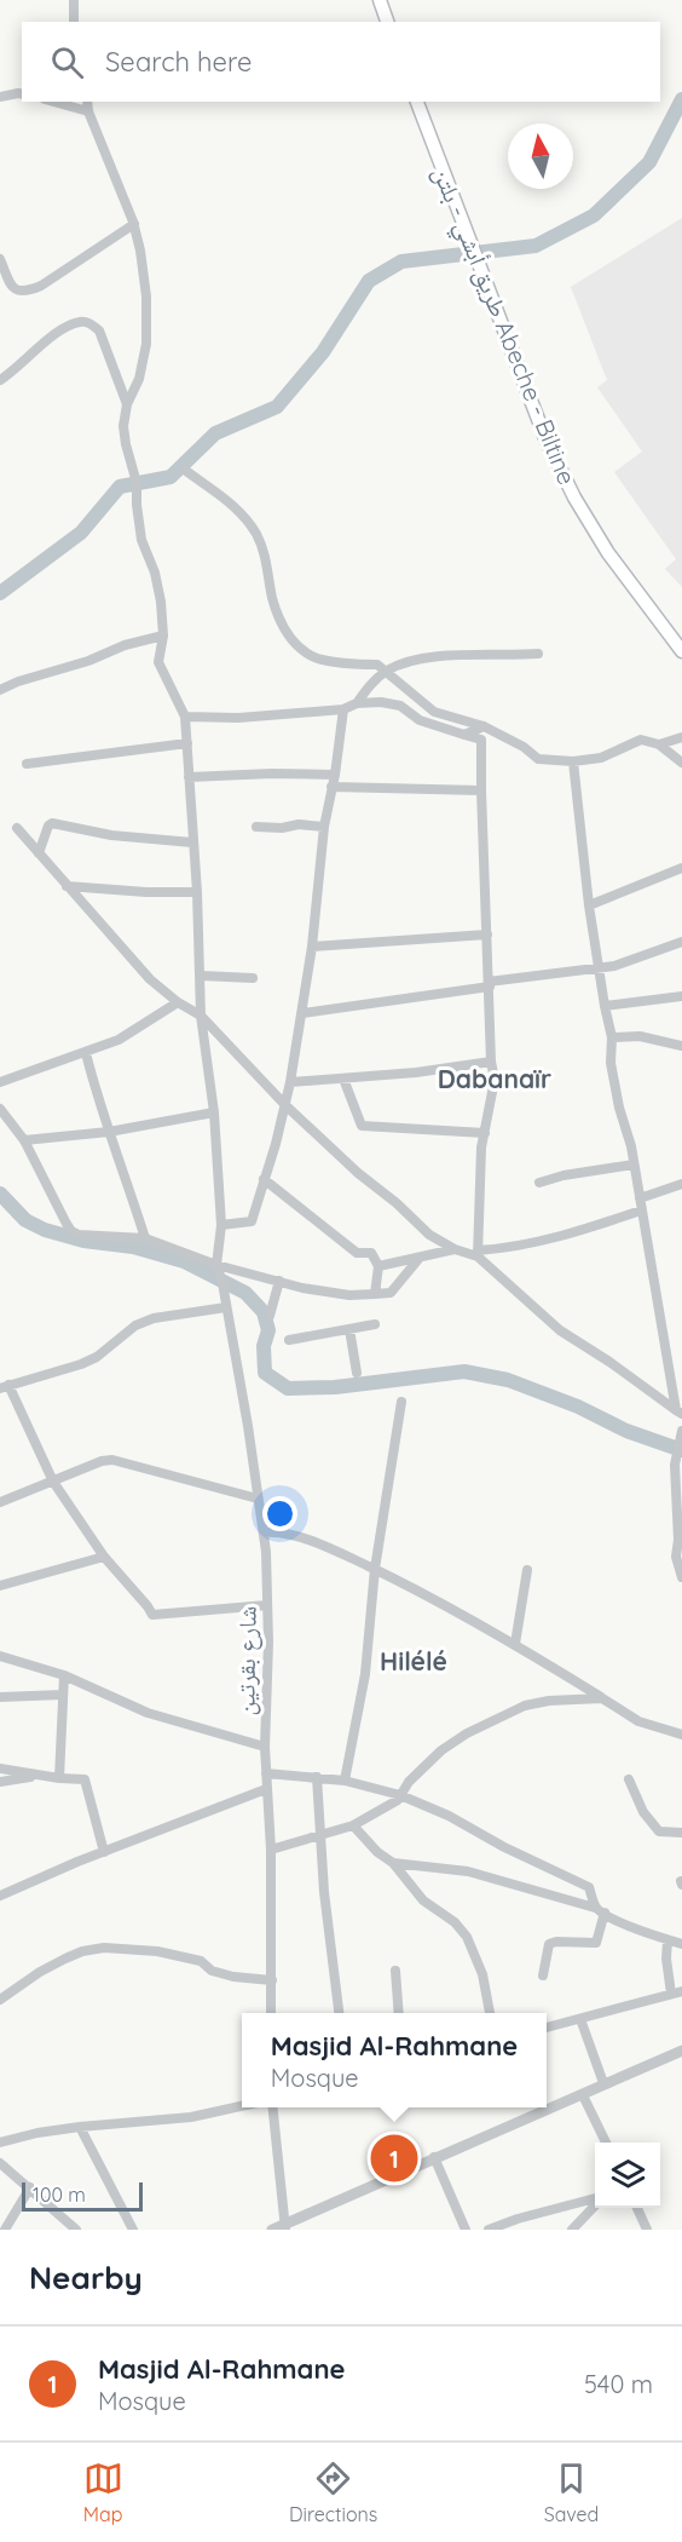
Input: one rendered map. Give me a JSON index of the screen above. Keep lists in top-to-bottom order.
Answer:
{
  "streets": {
    "main road": ["طريق أبشي - بلتن Abeche - Biltine"],
    "street": ["شارع بقرتين"]
  },
  "districts": ["Dabanaïr", "Hilélé"],
  "scale_bar": "100 m",
  "north": "top",
  "page": {
    "search": "Search here",
    "popup": ["Masjid Al-Rahmane", "Mosque"],
    "pins": "1",
    "scale": "100 m",
    "heading": "Nearby",
    "list": [
      {
        "mark": "1",
        "name": "Masjid Al-Rahmane",
        "note": "Mosque",
        "value": "540 m"
      }
    ],
    "nav": ["Map", "Directions", "Saved"]
  }
}
